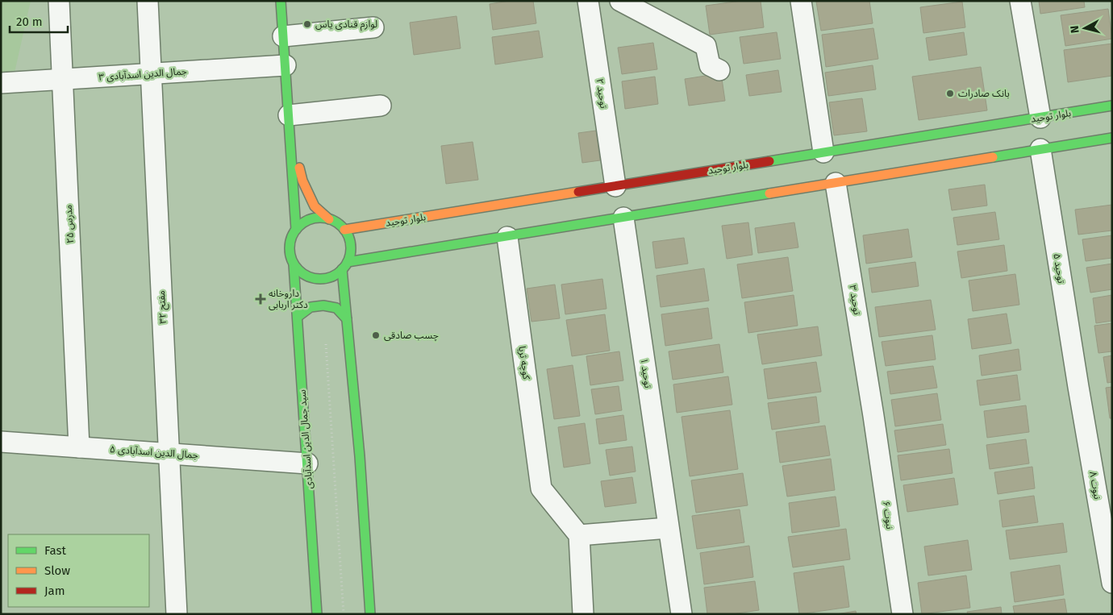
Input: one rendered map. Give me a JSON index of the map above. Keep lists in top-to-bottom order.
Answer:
{
  "streets": {
    "street": [
      "جمال الدین اسدآبادی ۳",
      "توحید ۲",
      "بلوار توحید",
      "مدرس ۲۵",
      "توحید ۵",
      "توحید ۳",
      "مفتح ۳۲",
      "کوچه ثریا",
      "توحید ۱",
      "سید جمال الدین اسدآبادی",
      "جمال الدین اسدآبادی ۵",
      "نبوت ۸",
      "نبوت ۶"
    ]
  },
  "crossings": [
    ["جمال الدین اسدآبادی ۳", "مدرس ۲۵"],
    ["جمال الدین اسدآبادی ۳", "مفتح ۳۲"],
    ["توحید ۲", "بلوار توحید"],
    ["بلوار توحید", "سید جمال الدین اسدآبادی"],
    ["مدرس ۲۵", "جمال الدین اسدآبادی ۵"],
    ["توحید ۵", "نبوت ۸"],
    ["توحید ۳", "نبوت ۶"],
    ["مفتح ۳۲", "جمال الدین اسدآبادی ۵"],
    ["سید جمال الدین اسدآبادی", "جمال الدین اسدآبادی ۵"]
  ],
  "places": {
    "other": ["لوازم قنادی یاس", "بانک صادرات", "چسب صادقی"],
    "health": ["داروخانه دکتر اربابی"]
  },
  "legend": ["Fast", "Slow", "Jam"],
  "scale_bar": "20 m",
  "north": "left"
}
